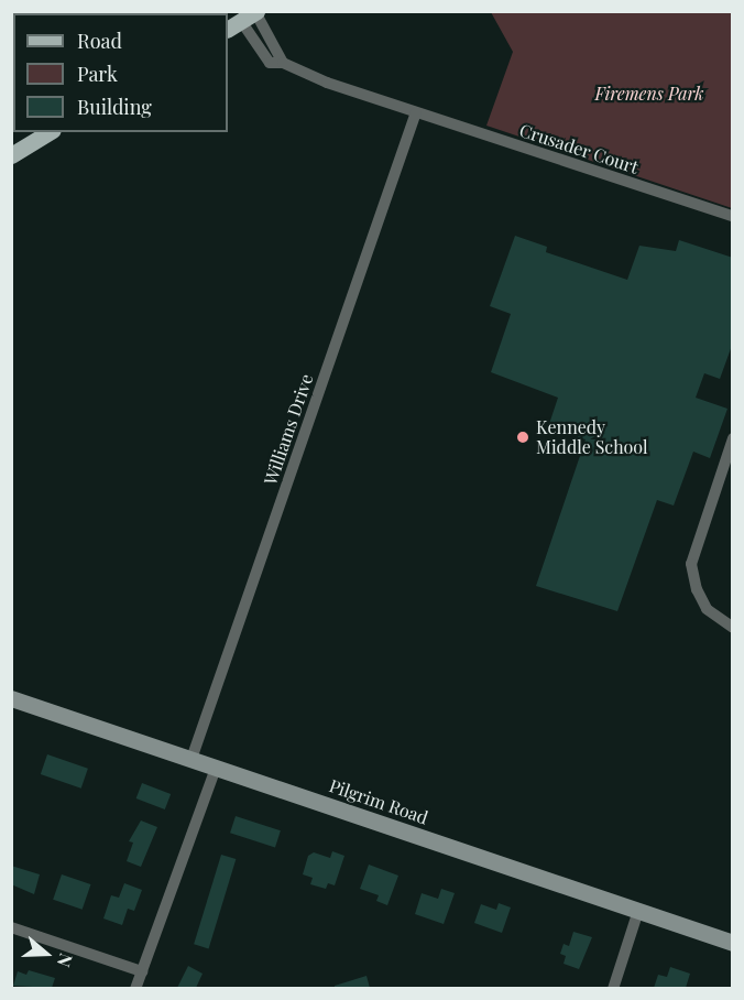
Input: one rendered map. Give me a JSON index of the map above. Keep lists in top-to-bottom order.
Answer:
{
  "streets": {
    "street": ["Crusader Court", "Williams Drive", "Pilgrim Road"]
  },
  "crossings": [
    ["Crusader Court", "Williams Drive"],
    ["Williams Drive", "Pilgrim Road"]
  ],
  "parks": ["Firemens Park"],
  "places": ["Kennedy Middle School"],
  "legend": ["Road", "Park", "Building"],
  "north": "right"
}
